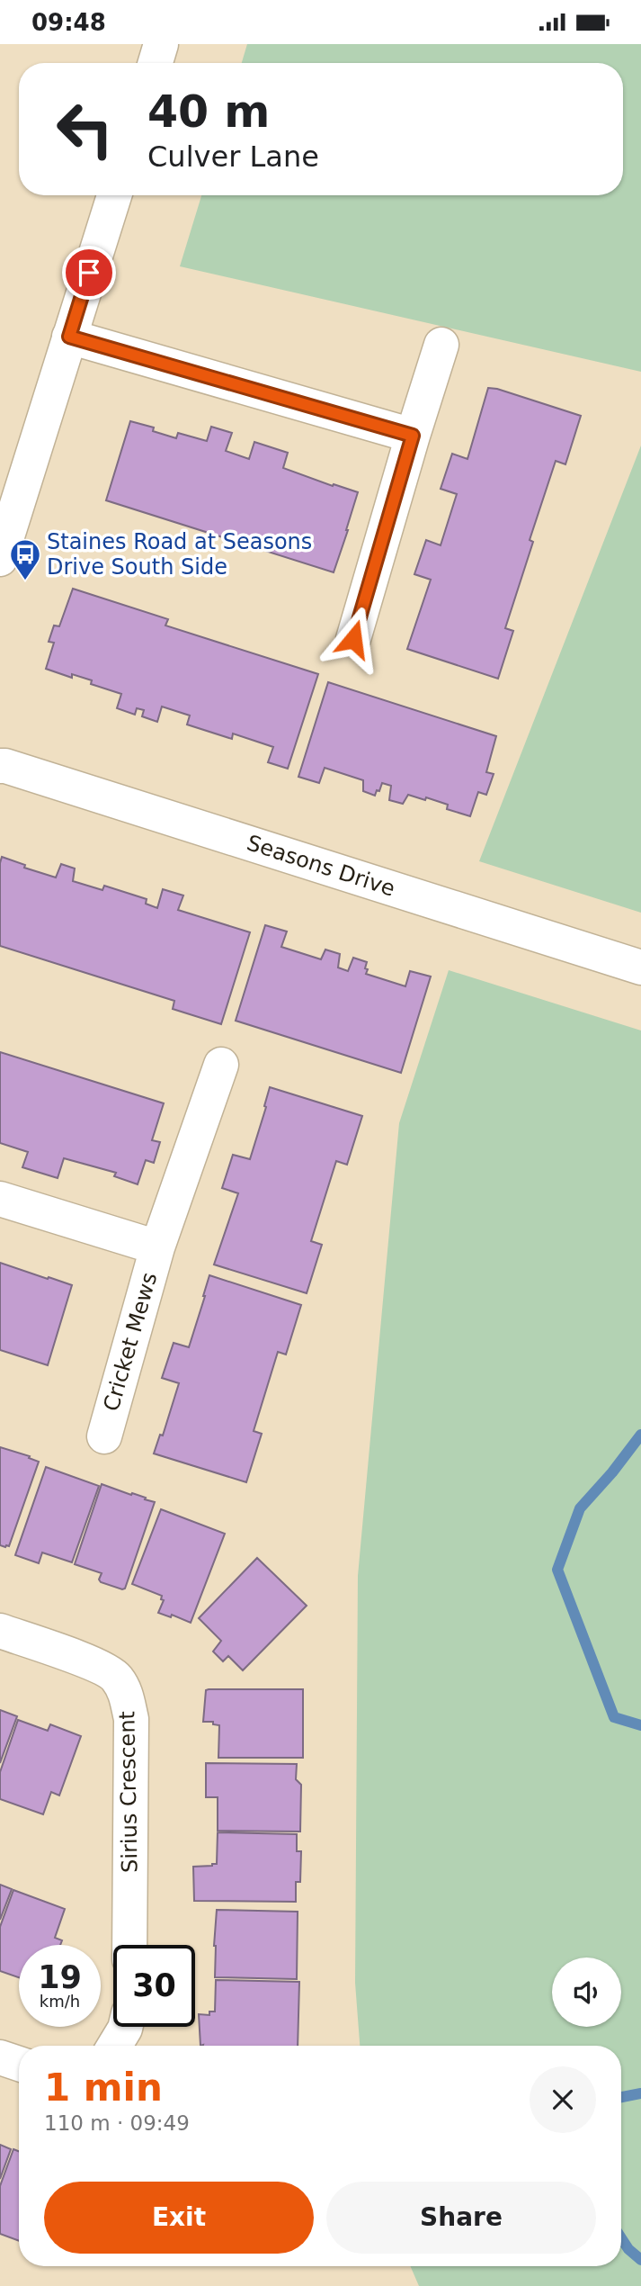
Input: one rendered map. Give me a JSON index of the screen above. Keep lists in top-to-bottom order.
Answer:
{
  "streets": {
    "street": ["Seasons Drive", "Cricket Mews", "Sirius Crescent"]
  },
  "places": {
    "bus stop": ["Staines Road at Seasons Drive South Side"]
  },
  "page": {
    "status": "09:48",
    "turn": ["40 m", "Culver Lane"],
    "speed": "19 km/h",
    "limit": "30",
    "heading": ["1 min", "110 m · 09:49"],
    "buttons": ["Exit", "Share"]
  }
}
